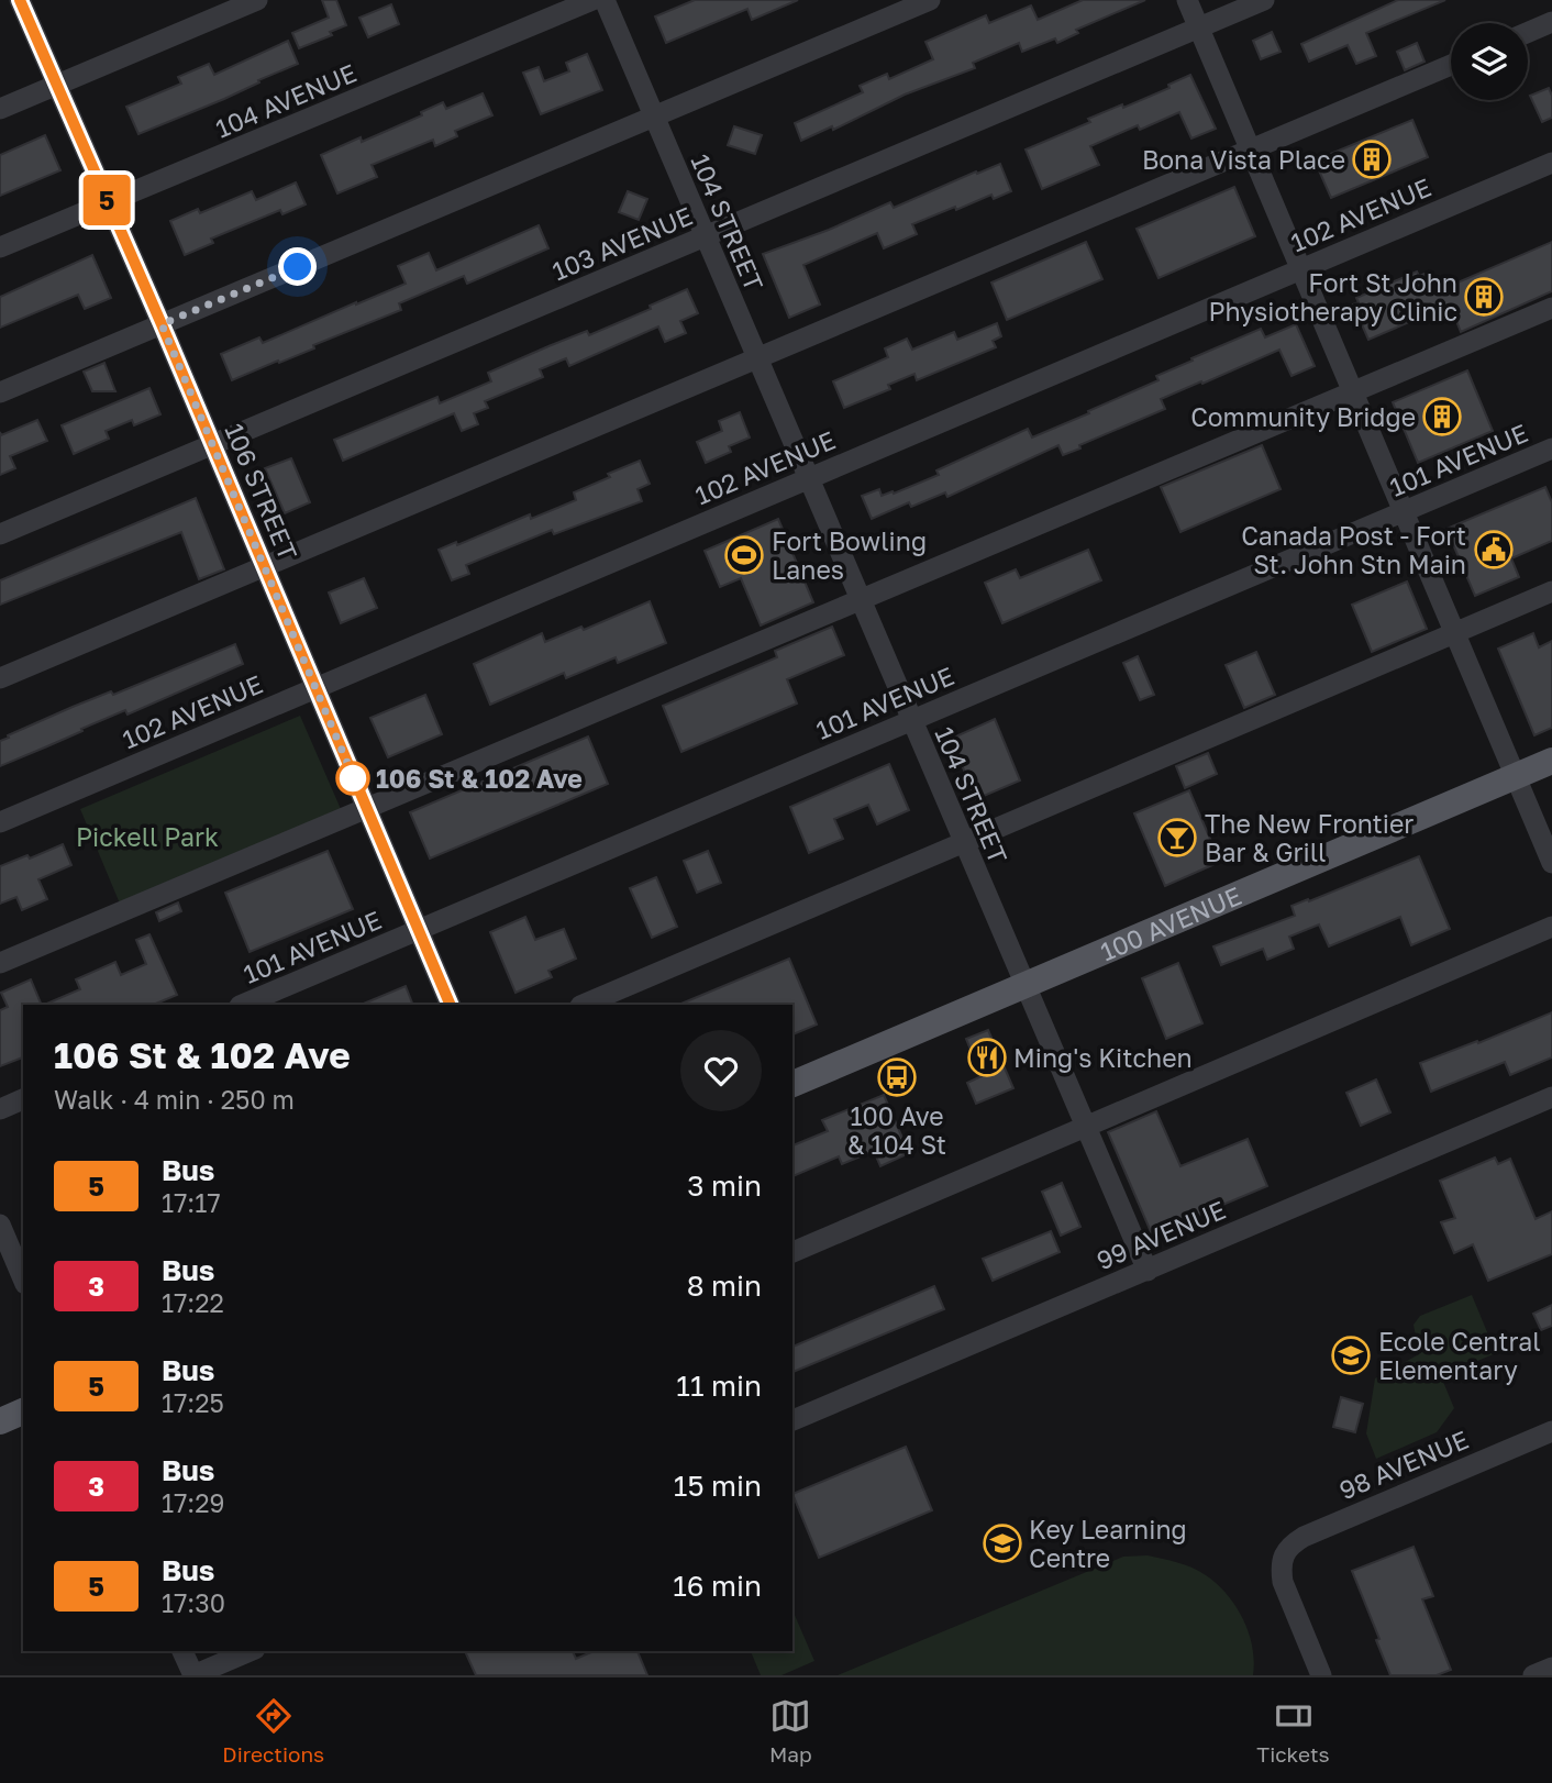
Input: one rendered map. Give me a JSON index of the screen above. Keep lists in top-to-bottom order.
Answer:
{
  "streets": {
    "main road": ["100 AVENUE"],
    "street": [
      "104 AVENUE",
      "102 AVENUE",
      "104 STREET",
      "103 AVENUE",
      "101 AVENUE",
      "106 STREET",
      "99 AVENUE",
      "98 AVENUE"
    ]
  },
  "crossings": [
    ["104 AVENUE", "106 STREET"],
    ["102 AVENUE", "104 STREET"],
    ["102 AVENUE", "106 STREET"],
    ["104 STREET", "103 AVENUE"],
    ["104 STREET", "101 AVENUE"],
    ["104 STREET", "100 AVENUE"],
    ["104 STREET", "99 AVENUE"],
    ["103 AVENUE", "106 STREET"],
    ["101 AVENUE", "106 STREET"]
  ],
  "parks": ["Pickell Park"],
  "places": {
    "building": ["Bona Vista Place", "Fort St John Physiotherapy Clinic", "Community Bridge"],
    "public building": ["Canada Post - Fort St. John Stn Main"],
    "sports": ["Fort Bowling Lanes"],
    "other": ["106 St & 102 Ave"],
    "bar": ["The New Frontier Bar & Grill"],
    "restaurant": ["Ming's Kitchen"],
    "bus stop": ["100 Ave & 104 St"],
    "school or university": ["Ecole Central Elementary", "Key Learning Centre"]
  },
  "lines": ["bus line 5"],
  "page": {
    "on_map": "5",
    "heading": ["106 St & 102 Ave", "Walk · 4 min · 250 m"],
    "list": [
      {
        "mark": "5",
        "name": "Bus",
        "note": "17:17",
        "value": "3 min"
      },
      {
        "mark": "3",
        "name": "Bus",
        "note": "17:22",
        "value": "8 min"
      },
      {
        "mark": "5",
        "name": "Bus",
        "note": "17:25",
        "value": "11 min"
      },
      {
        "mark": "3",
        "name": "Bus",
        "note": "17:29",
        "value": "15 min"
      },
      {
        "mark": "5",
        "name": "Bus",
        "note": "17:30",
        "value": "16 min"
      }
    ],
    "tabs": ["Directions", "Map", "Tickets"]
  }
}
